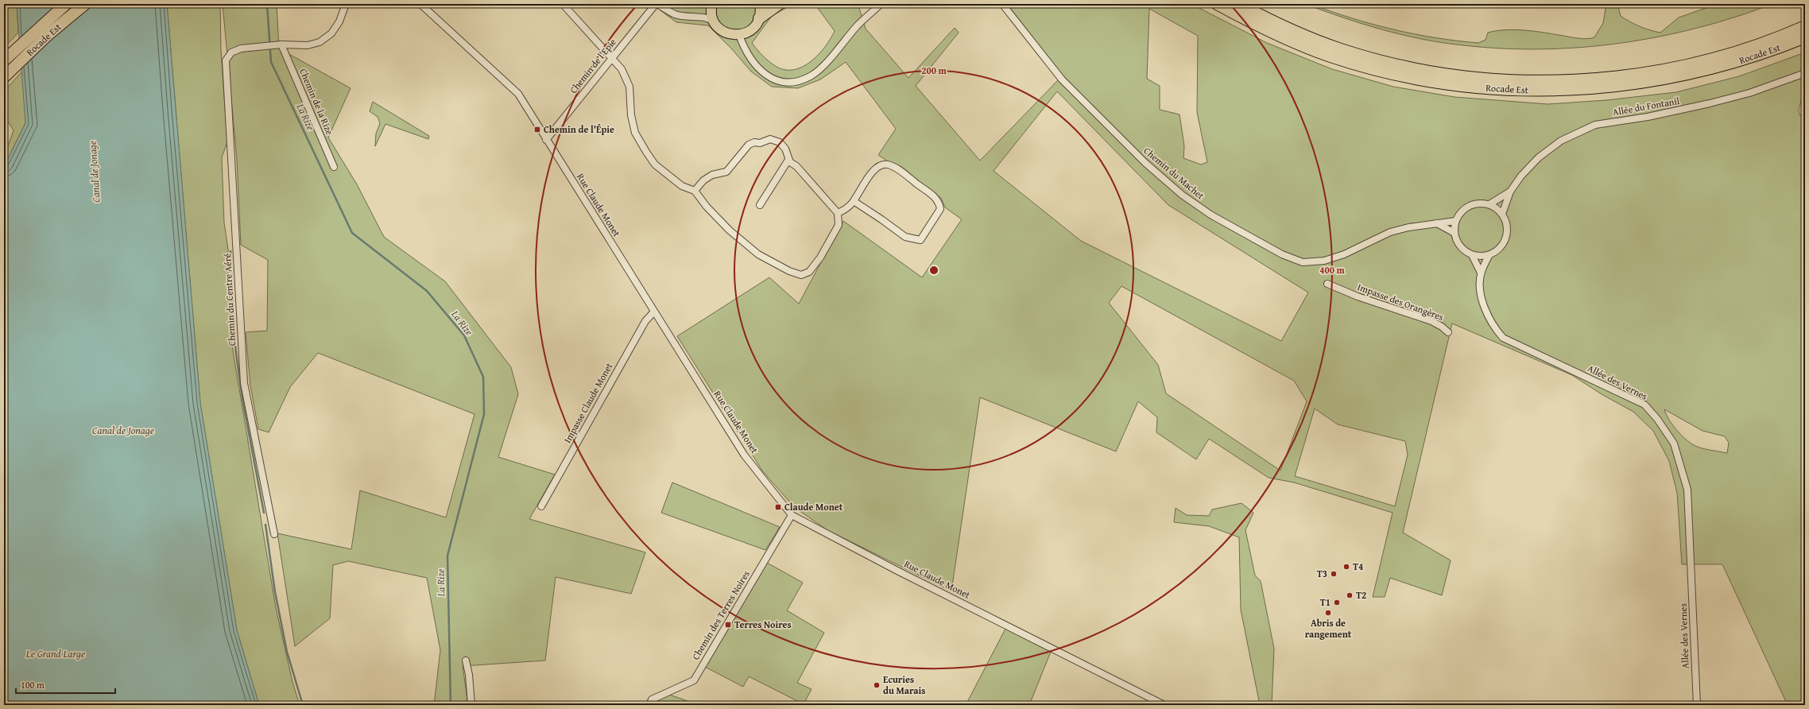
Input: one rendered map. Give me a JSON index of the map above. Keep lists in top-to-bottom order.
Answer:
{
  "streets": {
    "highway": ["Rocade Est"],
    "street": [
      "Chemin de l'Epie",
      "Chemin de la Rize",
      "Allée du Fontanil",
      "Chemin du Machet",
      "Rue Claude Monet",
      "Chemin du Centre Aéré",
      "Impasse des Orangères",
      "Allée des Vernes",
      "Impasse Claude Monet",
      "Chemin des Terres Noires"
    ]
  },
  "crossings": [
    ["Chemin de l'Epie", "Rue Claude Monet"],
    ["Chemin de la Rize", "Chemin du Centre Aéré"],
    ["Allée du Fontanil", "Chemin du Machet"],
    ["Allée du Fontanil", "Allée des Vernes"],
    ["Chemin du Machet", "Allée des Vernes"],
    ["Rue Claude Monet", "Impasse Claude Monet"],
    ["Rue Claude Monet", "Chemin des Terres Noires"]
  ],
  "water": ["La Rize", "Canal de Jonage", "Le Grand Large"],
  "places": {
    "transit": ["Chemin de l'Épie", "Claude Monet", "Terres Noires"],
    "other": [
      "T4",
      "T3",
      "T2",
      "T1",
      "Abris de rangement",
      "Ecuries du Marais"
    ]
  },
  "scale_bar": "100 m",
  "rings": ["200 m", "400 m"]
}
